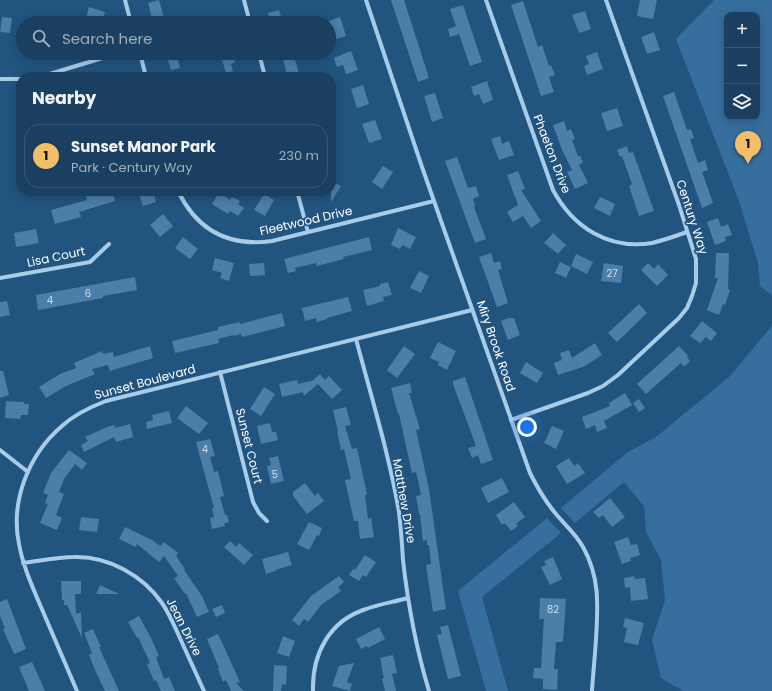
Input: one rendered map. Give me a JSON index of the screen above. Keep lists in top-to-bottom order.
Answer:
{
  "streets": {
    "street": [
      "Phaeton Drive",
      "Century Way",
      "Fleetwood Drive",
      "Lisa Court",
      "Miry Brook Road",
      "Sunset Boulevard",
      "Sunset Court",
      "Matthew Drive",
      "Jean Drive"
    ]
  },
  "crossings": [
    ["Phaeton Drive", "Century Way"],
    ["Century Way", "Miry Brook Road"],
    ["Fleetwood Drive", "Miry Brook Road"],
    ["Miry Brook Road", "Sunset Boulevard"],
    ["Sunset Boulevard", "Sunset Court"],
    ["Sunset Boulevard", "Matthew Drive"],
    ["Sunset Boulevard", "Jean Drive"]
  ],
  "house_numbers": [
    "27",
    "6",
    "4",
    "4",
    "5",
    "82"
  ],
  "page": {
    "map_buttons": ["+", "−"],
    "search": "Search here",
    "heading": "Nearby",
    "list": [
      {
        "mark": "1",
        "name": "Sunset Manor Park",
        "note": "Park · Century Way",
        "value": "230 m"
      }
    ],
    "pins": "1"
  }
}
